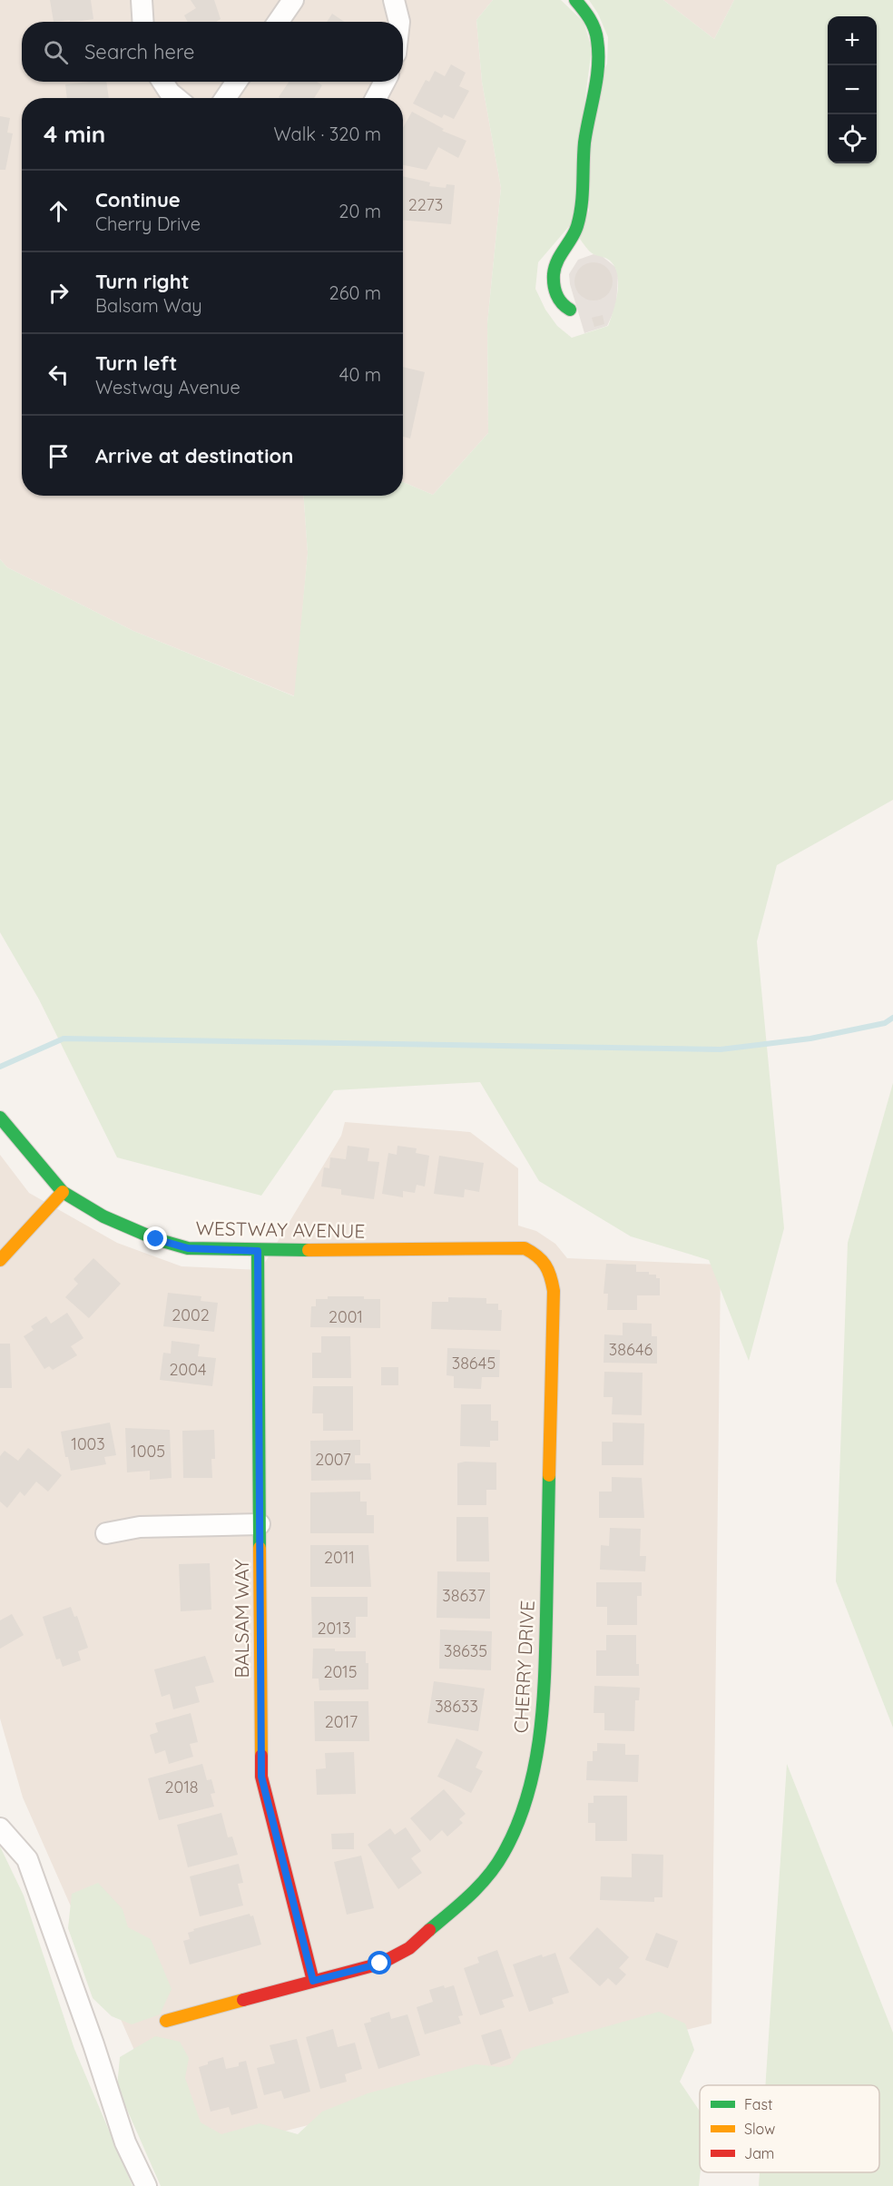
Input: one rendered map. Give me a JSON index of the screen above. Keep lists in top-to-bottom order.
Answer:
{
  "streets": {
    "street": ["WESTWAY AVENUE", "BALSAM WAY", "CHERRY DRIVE"]
  },
  "crossings": [
    ["WESTWAY AVENUE", "BALSAM WAY"],
    ["WESTWAY AVENUE", "CHERRY DRIVE"],
    ["BALSAM WAY", "CHERRY DRIVE"]
  ],
  "house_numbers": [
    "2273",
    "2002",
    "2001",
    "38646",
    "38645",
    "2004",
    "1003",
    "1005",
    "2007",
    "2011",
    "38637",
    "2013",
    "38635",
    "2015",
    "38633",
    "2017",
    "2018"
  ],
  "legend": ["Fast", "Slow", "Jam"],
  "page": {
    "map_buttons": ["+", "−"],
    "search": "Search here",
    "heading": ["4 min", "Walk · 320 m"],
    "list": [
      ["Continue", "Cherry Drive", "20 m"],
      ["Turn right", "Balsam Way", "260 m"],
      ["Turn left", "Westway Avenue", "40 m"],
      "Arrive at destination"
    ]
  }
}
